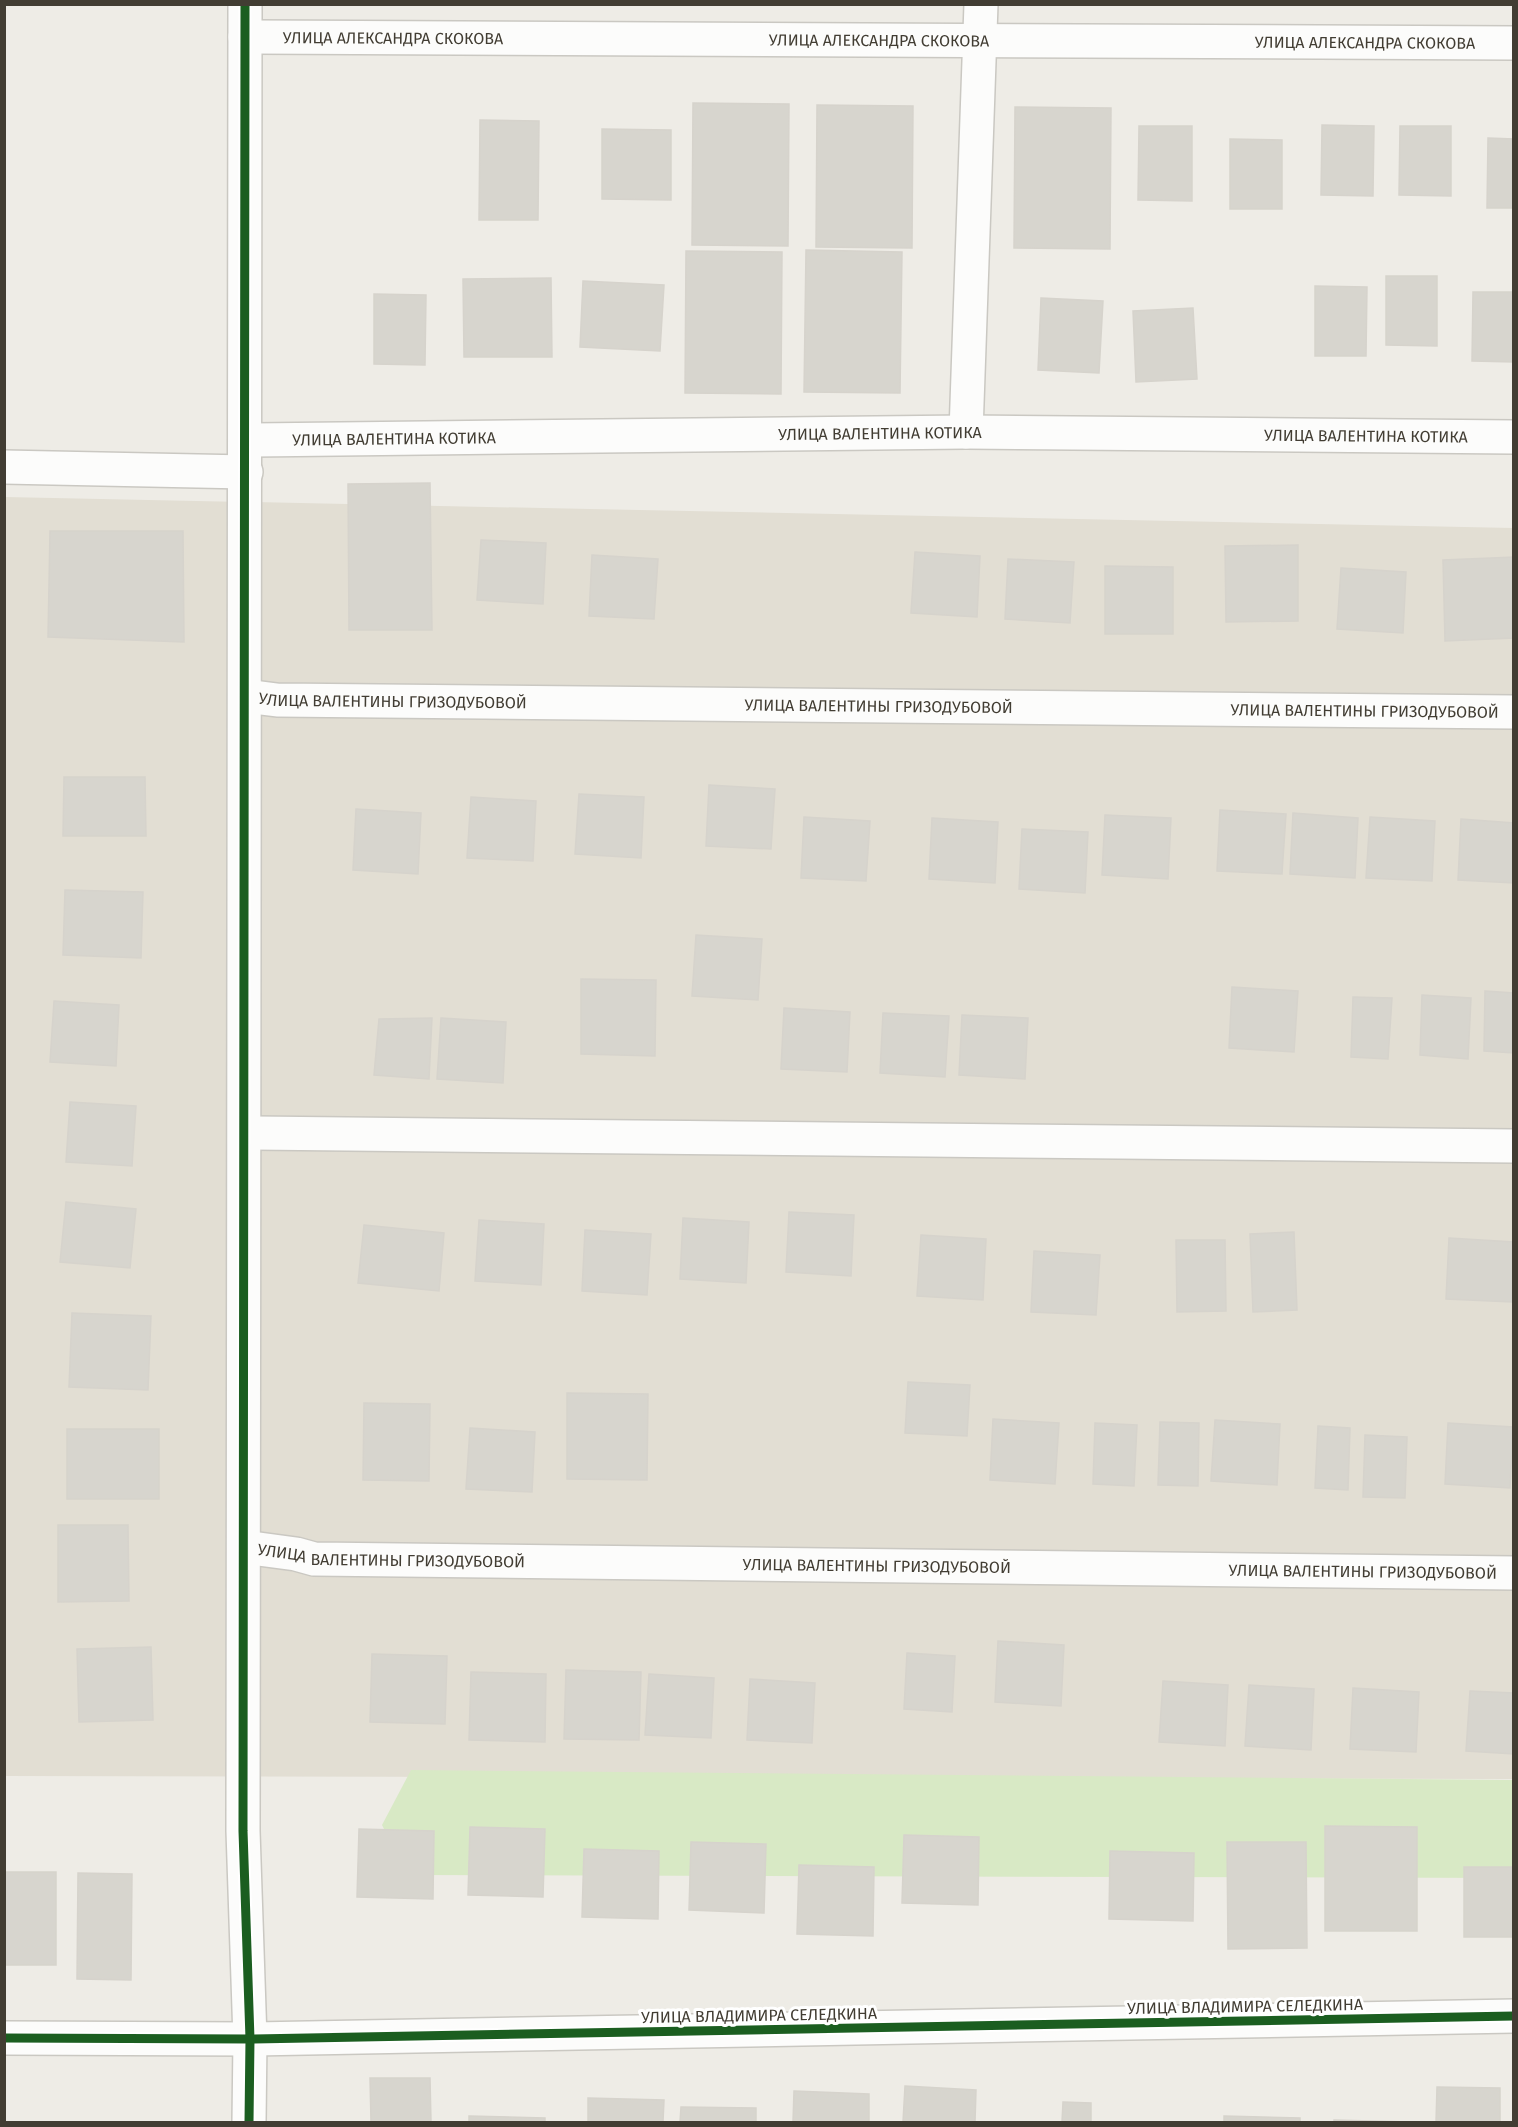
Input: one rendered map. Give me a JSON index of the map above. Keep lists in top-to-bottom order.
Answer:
{
  "streets": {
    "street": [
      "УЛИЦА АЛЕКСАНДРА СКОКОВА",
      "УЛИЦА ВАЛЕНТИНА КОТИКА",
      "УЛИЦА ВАЛЕНТИНЫ ГРИЗОДУБОВОЙ",
      "УЛИЦА ВЛАДИМИРА СЕЛЕДКИНА"
    ]
  }
}
